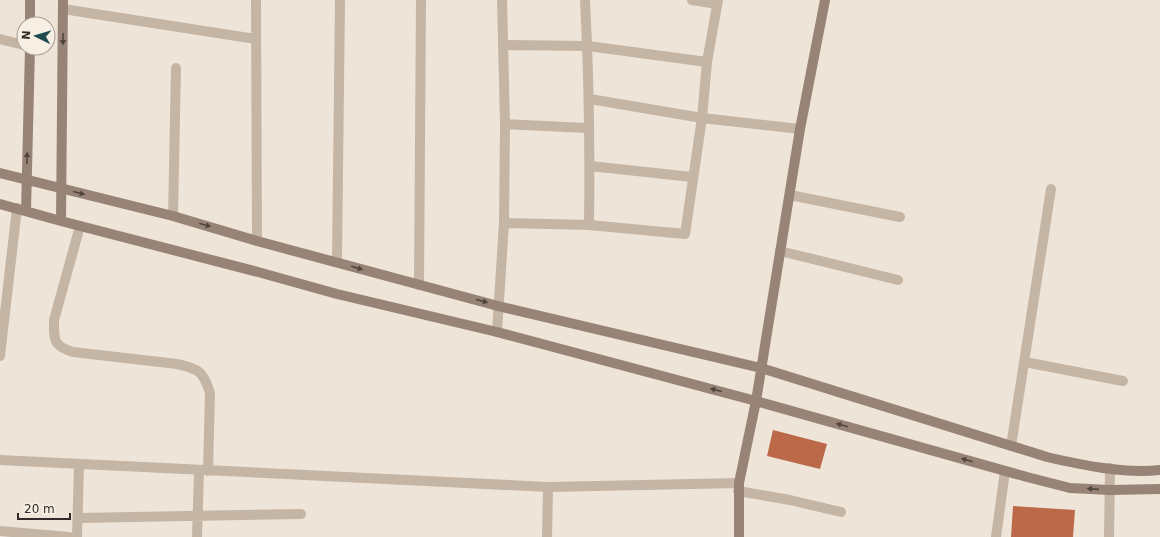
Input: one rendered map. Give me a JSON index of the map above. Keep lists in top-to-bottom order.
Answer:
{
  "scale_bar": "20 m",
  "north": "left"
}
